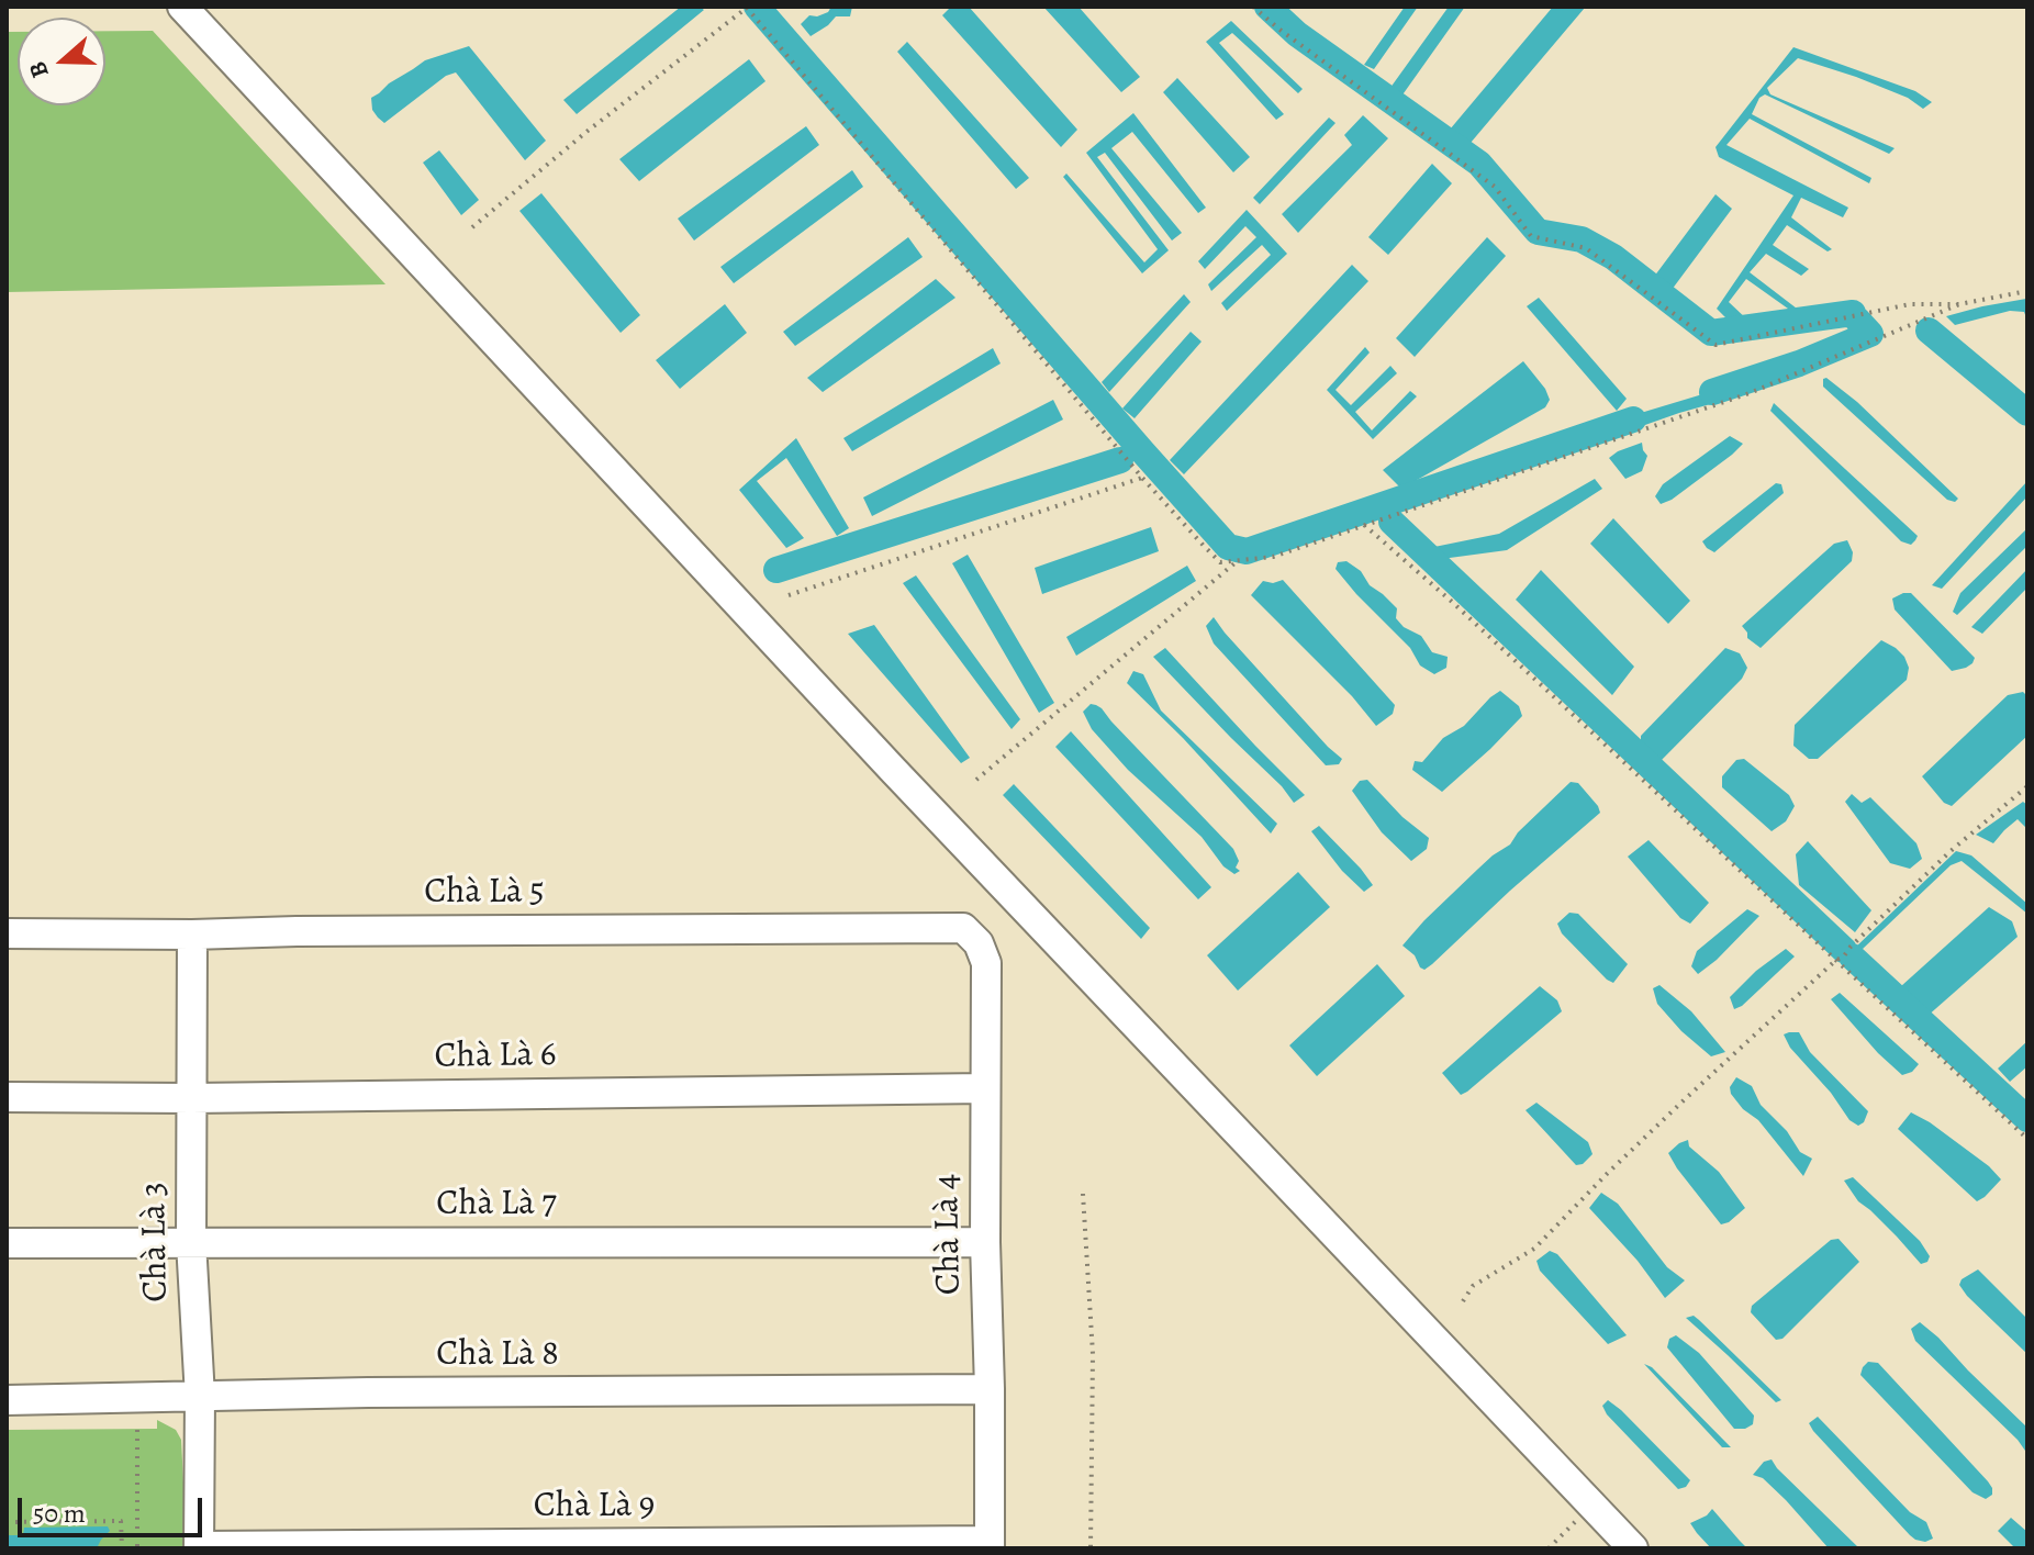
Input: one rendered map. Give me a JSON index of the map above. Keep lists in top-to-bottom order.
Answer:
{
  "streets": {
    "street": [
      "Chà Là 5",
      "Chà Là 6",
      "Chà Là 7",
      "Chà Là 4",
      "Chà Là 3",
      "Chà Là 8",
      "Chà Là 9"
    ]
  },
  "crossings": [
    ["Chà Là 5", "Chà Là 4"],
    ["Chà Là 5", "Chà Là 3"],
    ["Chà Là 6", "Chà Là 4"],
    ["Chà Là 6", "Chà Là 3"],
    ["Chà Là 7", "Chà Là 4"],
    ["Chà Là 7", "Chà Là 3"],
    ["Chà Là 4", "Chà Là 8"],
    ["Chà Là 4", "Chà Là 9"],
    ["Chà Là 3", "Chà Là 8"],
    ["Chà Là 3", "Chà Là 9"]
  ],
  "scale_bar": "50 m",
  "north": "left"
}
